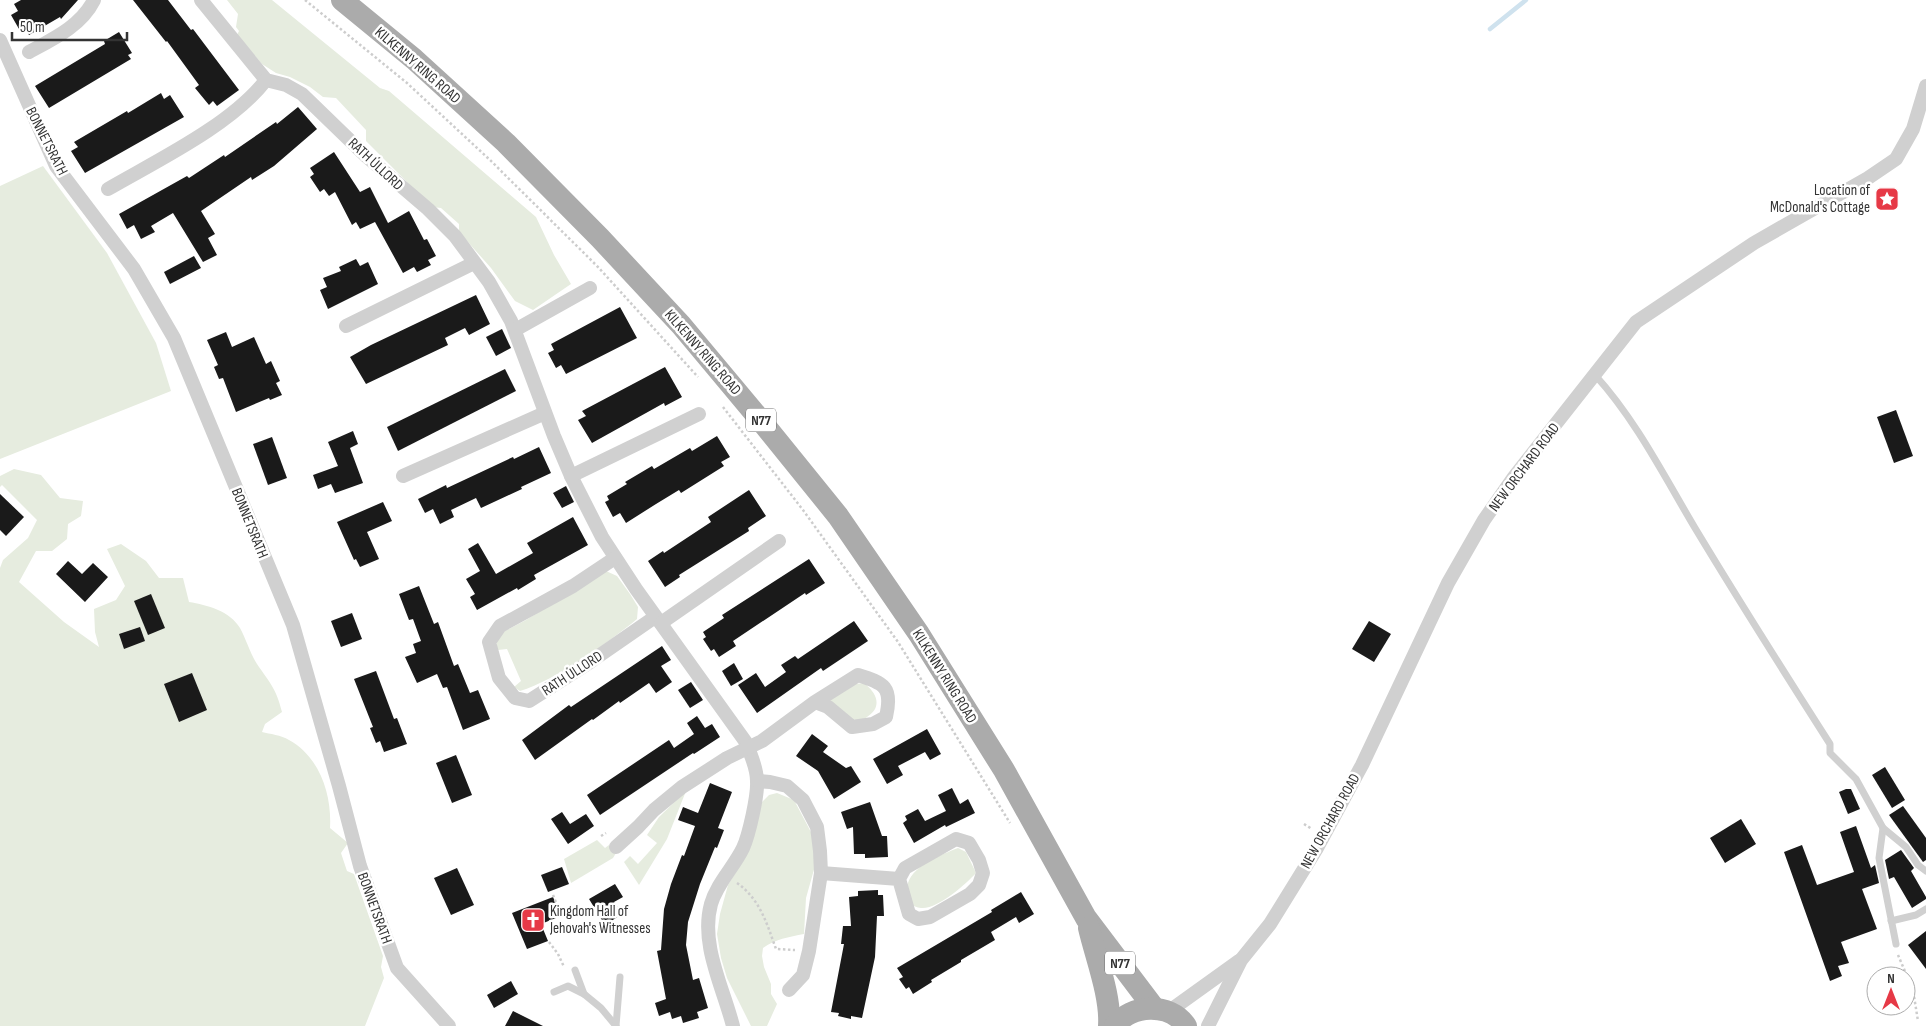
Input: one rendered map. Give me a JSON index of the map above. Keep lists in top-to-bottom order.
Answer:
{
  "streets": {
    "main road": ["KILKENNY RING ROAD", "N77"],
    "street": ["BONNETSRATH", "RATH ÚLLORD", "NEW ORCHARD ROAD"]
  },
  "crossings": [
    ["KILKENNY RING ROAD", "N77"],
    ["KILKENNY RING ROAD", "NEW ORCHARD ROAD"],
    ["N77", "NEW ORCHARD ROAD"]
  ],
  "places": {
    "place": ["Location of McDonald's Cottage"],
    "church": ["Kingdom Hall of Jehovah's Witnesses"]
  },
  "scale_bar": "50 m",
  "north": "top"
}
